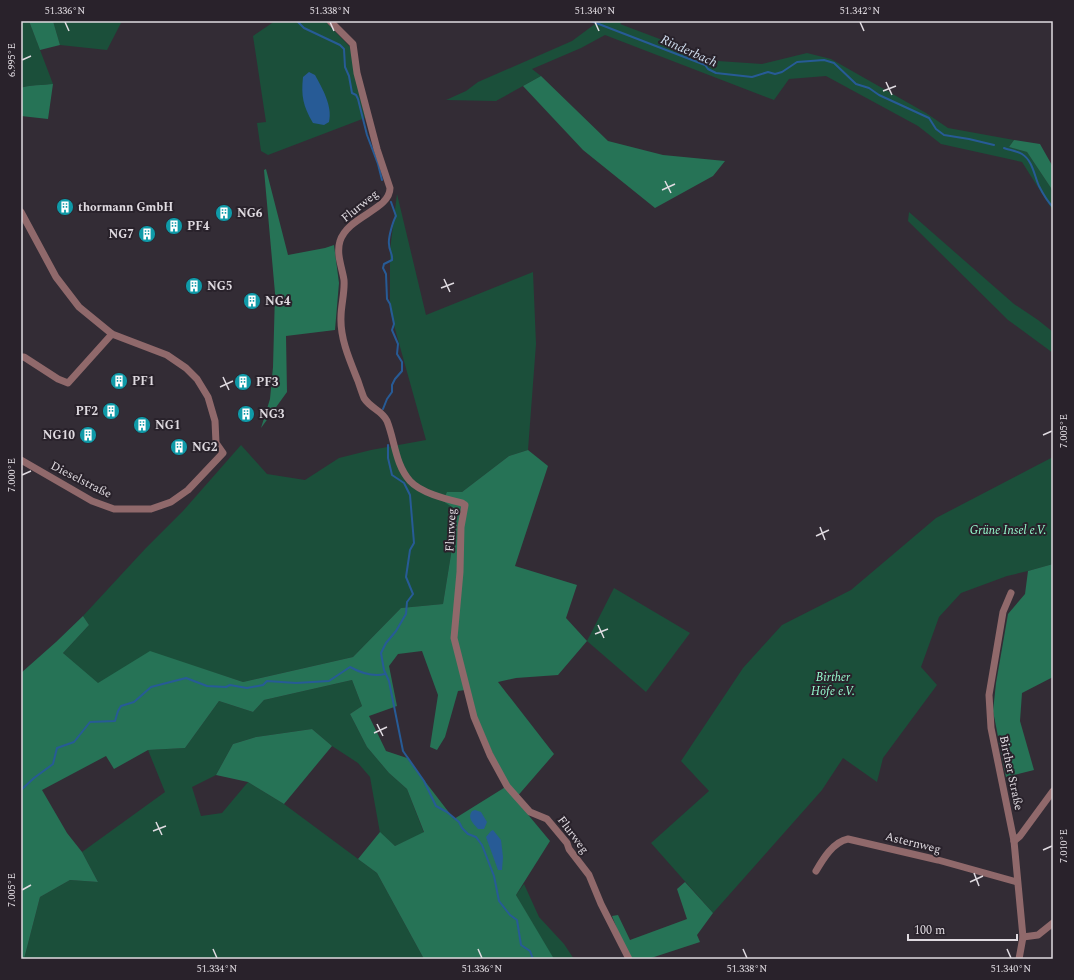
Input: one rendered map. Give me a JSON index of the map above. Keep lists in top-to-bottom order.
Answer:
{
  "streets": {
    "street": [
      "Flurweg",
      "Dieselstraße",
      "Birther Straße",
      "Asternweg"
    ]
  },
  "crossings": [
    ["Birther Straße", "Asternweg"]
  ],
  "water": ["Rinderbach"],
  "parks": ["Grüne Insel e.V.", "Birther Höfe e.V."],
  "places": {
    "building": [
      "thormann GmbH",
      "NG6",
      "PF4",
      "NG7",
      "NG5",
      "NG4",
      "PF1",
      "PF3",
      "PF2",
      "NG3",
      "NG1",
      "NG10",
      "NG2"
    ]
  },
  "scale_bar": "100 m",
  "coordinates": [
    "51.336°N",
    "51.338°N",
    "51.340°N",
    "51.342°N",
    "6.995°E",
    "7.005°E",
    "7.000°E",
    "7.010°E",
    "51.334°N"
  ]
}
